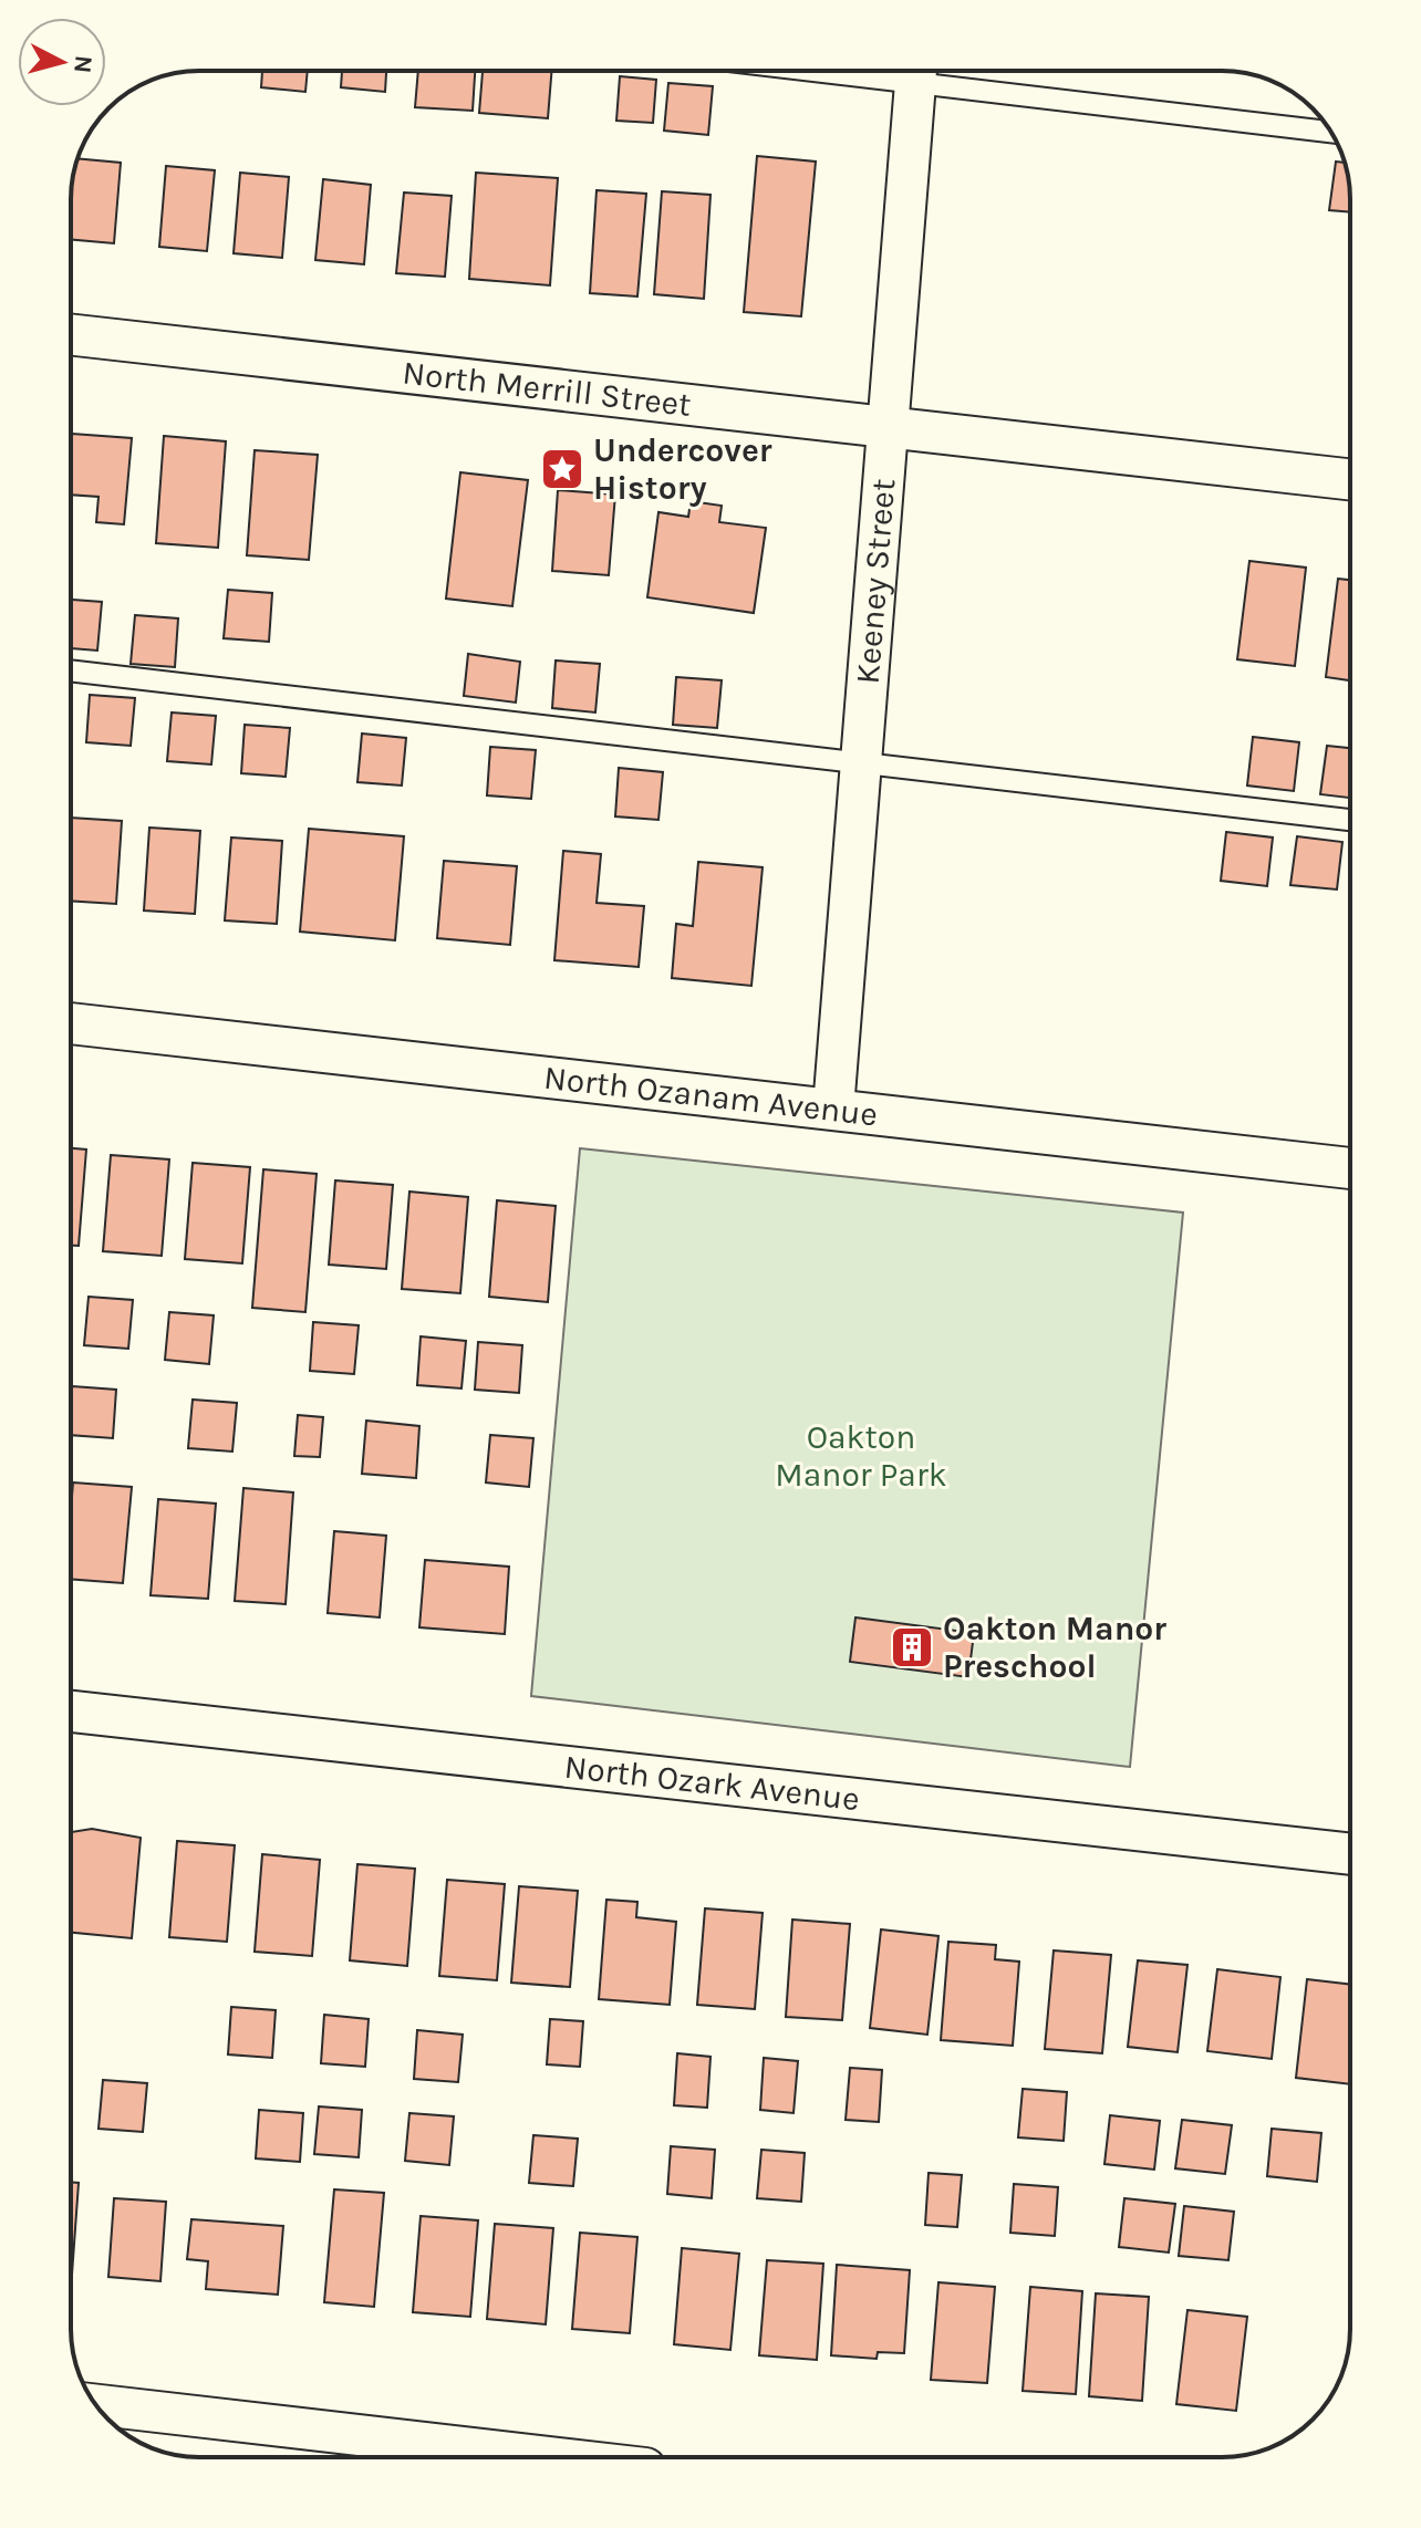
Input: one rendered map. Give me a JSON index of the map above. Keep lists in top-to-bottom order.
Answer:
{
  "streets": {
    "street": [
      "North Merrill Street",
      "Keeney Street",
      "North Ozanam Avenue",
      "North Ozark Avenue"
    ]
  },
  "crossings": [
    ["North Merrill Street", "Keeney Street"],
    ["Keeney Street", "North Ozanam Avenue"]
  ],
  "parks": ["Oakton Manor Park"],
  "places": {
    "place": ["Undercover History"],
    "building": ["Oakton Manor Preschool"]
  },
  "north": "right"
}
